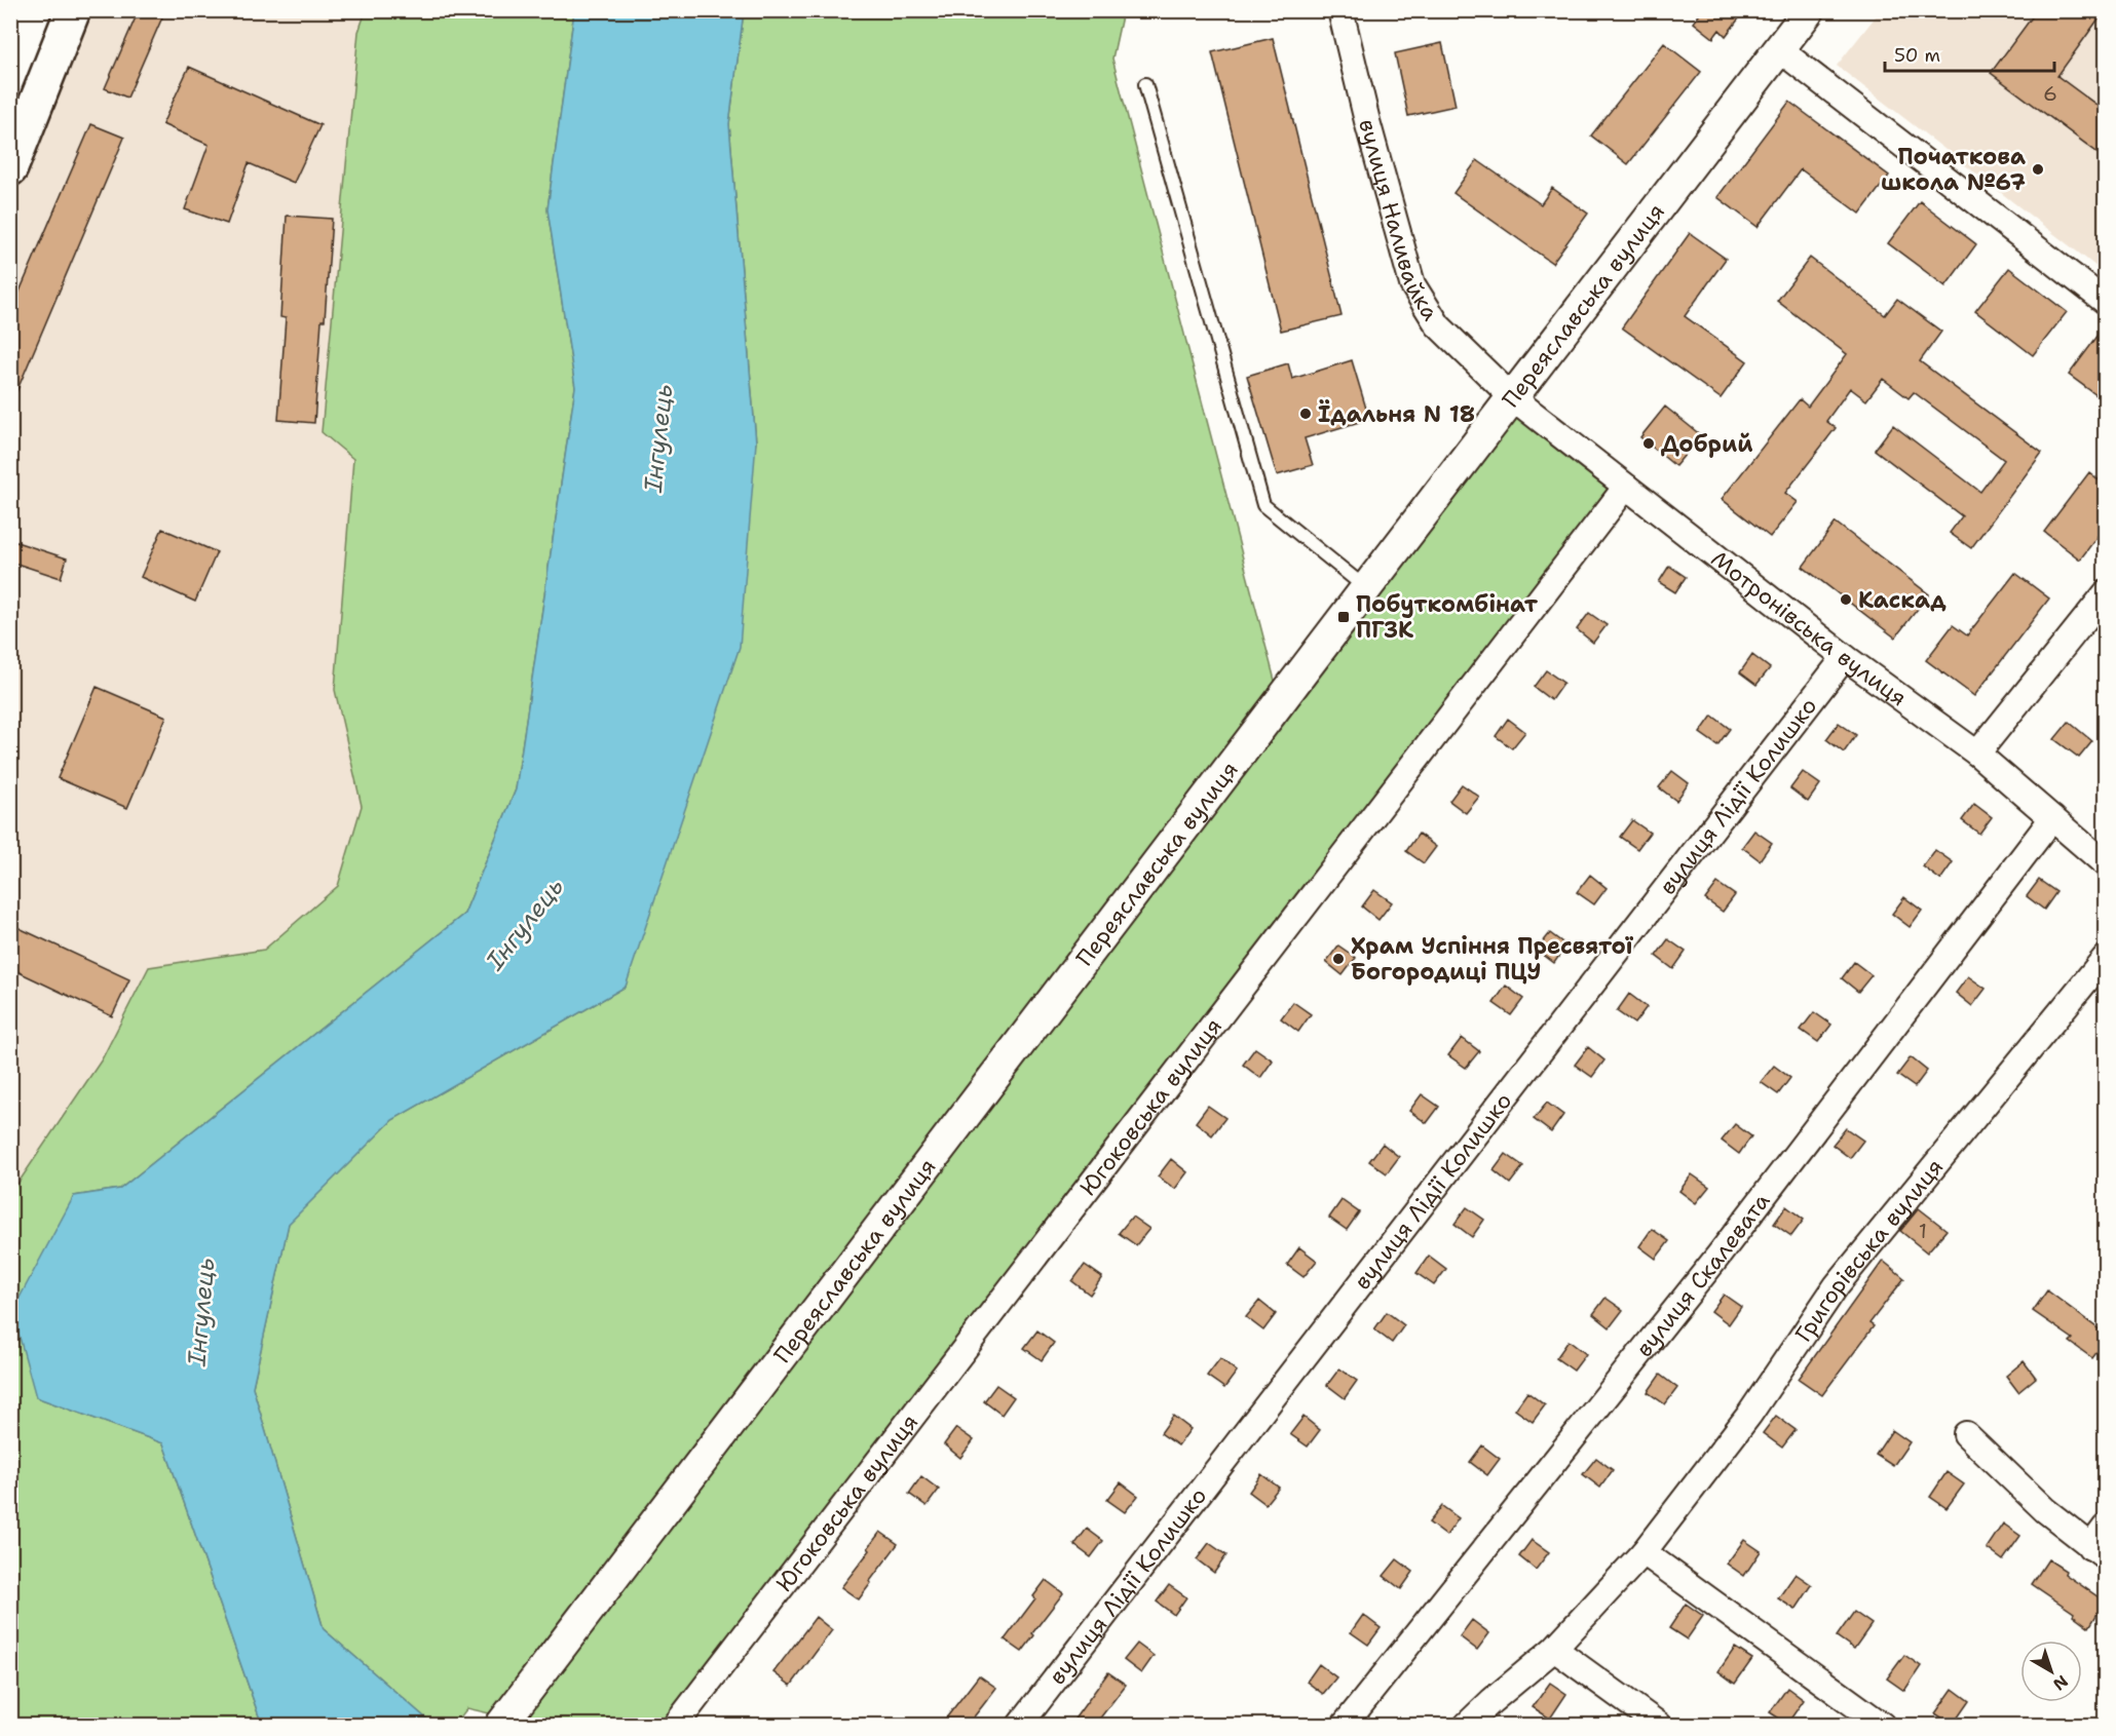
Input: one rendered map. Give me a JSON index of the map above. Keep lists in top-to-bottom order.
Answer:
{
  "streets": {
    "street": [
      "вулиця Наливайка",
      "Переяславська вулиця",
      "Мотронівська вулиця",
      "вулиця Лідії Колишко",
      "Югоковська вулиця",
      "Григорівська вулиця",
      "вулиця Скалевата"
    ]
  },
  "crossings": [
    ["вулиця Наливайка", "Переяславська вулиця"],
    ["вулиця Наливайка", "Мотронівська вулиця"],
    ["Переяславська вулиця", "Мотронівська вулиця"],
    ["Мотронівська вулиця", "вулиця Лідії Колишко"],
    ["Мотронівська вулиця", "Югоковська вулиця"],
    ["Мотронівська вулиця", "вулиця Скалевата"]
  ],
  "water": ["Інгулець"],
  "places": {
    "other": [
      "Початкова школа №67",
      "Їдальня N 18",
      "Добрий",
      "Каскад",
      "Храм Успіння Пресвятої Богородиці ПЦУ"
    ],
    "transit": ["Побуткомбінат ПГЗК"]
  },
  "house_numbers": ["6", "1"],
  "scale_bar": "50 m",
  "north": "bottom right"
}
